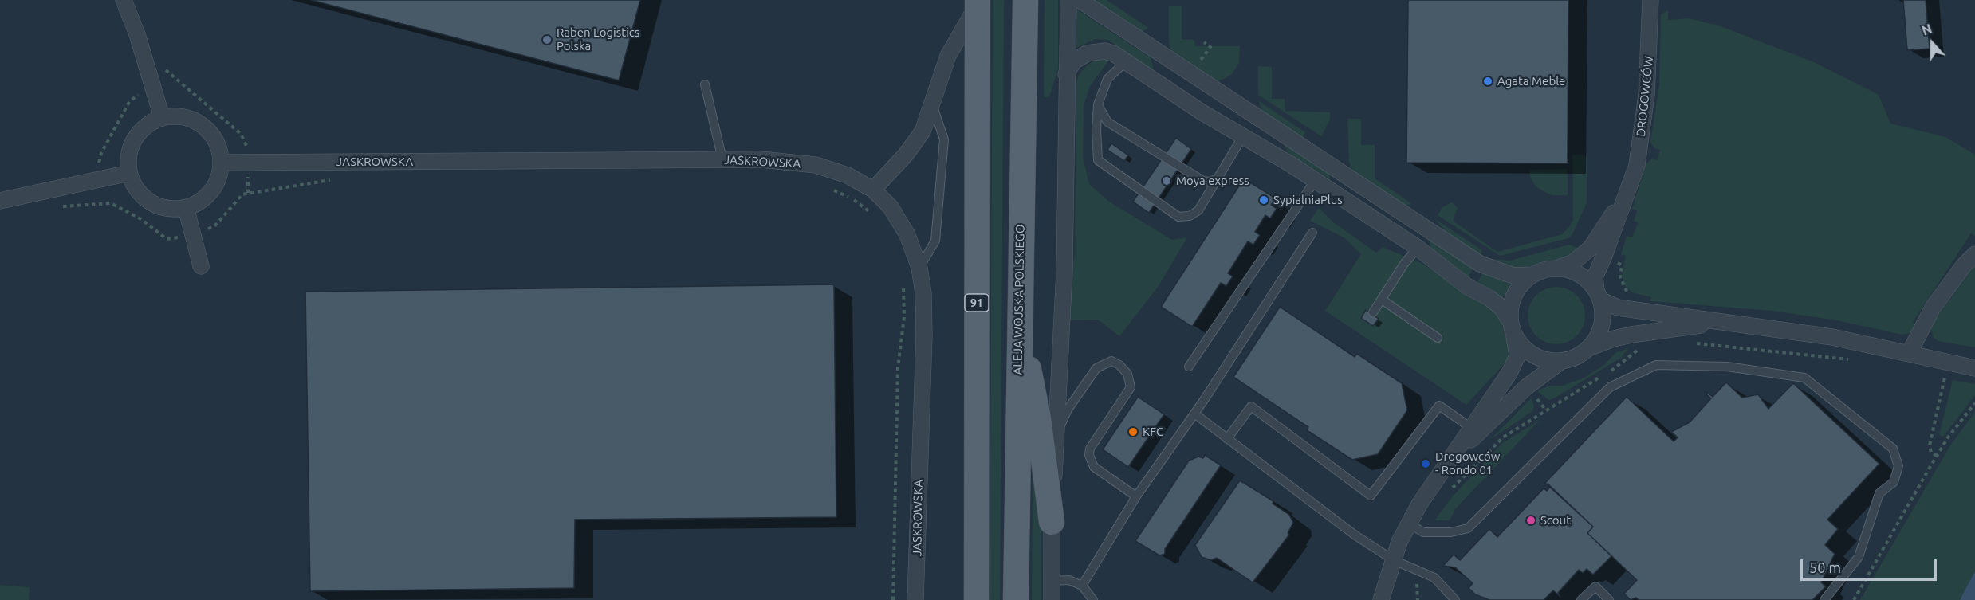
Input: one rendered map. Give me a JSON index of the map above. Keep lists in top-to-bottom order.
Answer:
{
  "streets": {
    "main road": ["ALEJA WOJSKA POLSKIEGO", "91"],
    "street": ["DROGOWCÓW", "JASKROWSKA"]
  },
  "places": [
    "Raben Logistics Polska",
    "Agata Meble",
    "Moya express",
    "SypialniaPlus",
    "KFC",
    "Drogowców - Rondo 01",
    "Scout"
  ],
  "scale_bar": "50 m",
  "north": "top"
}
